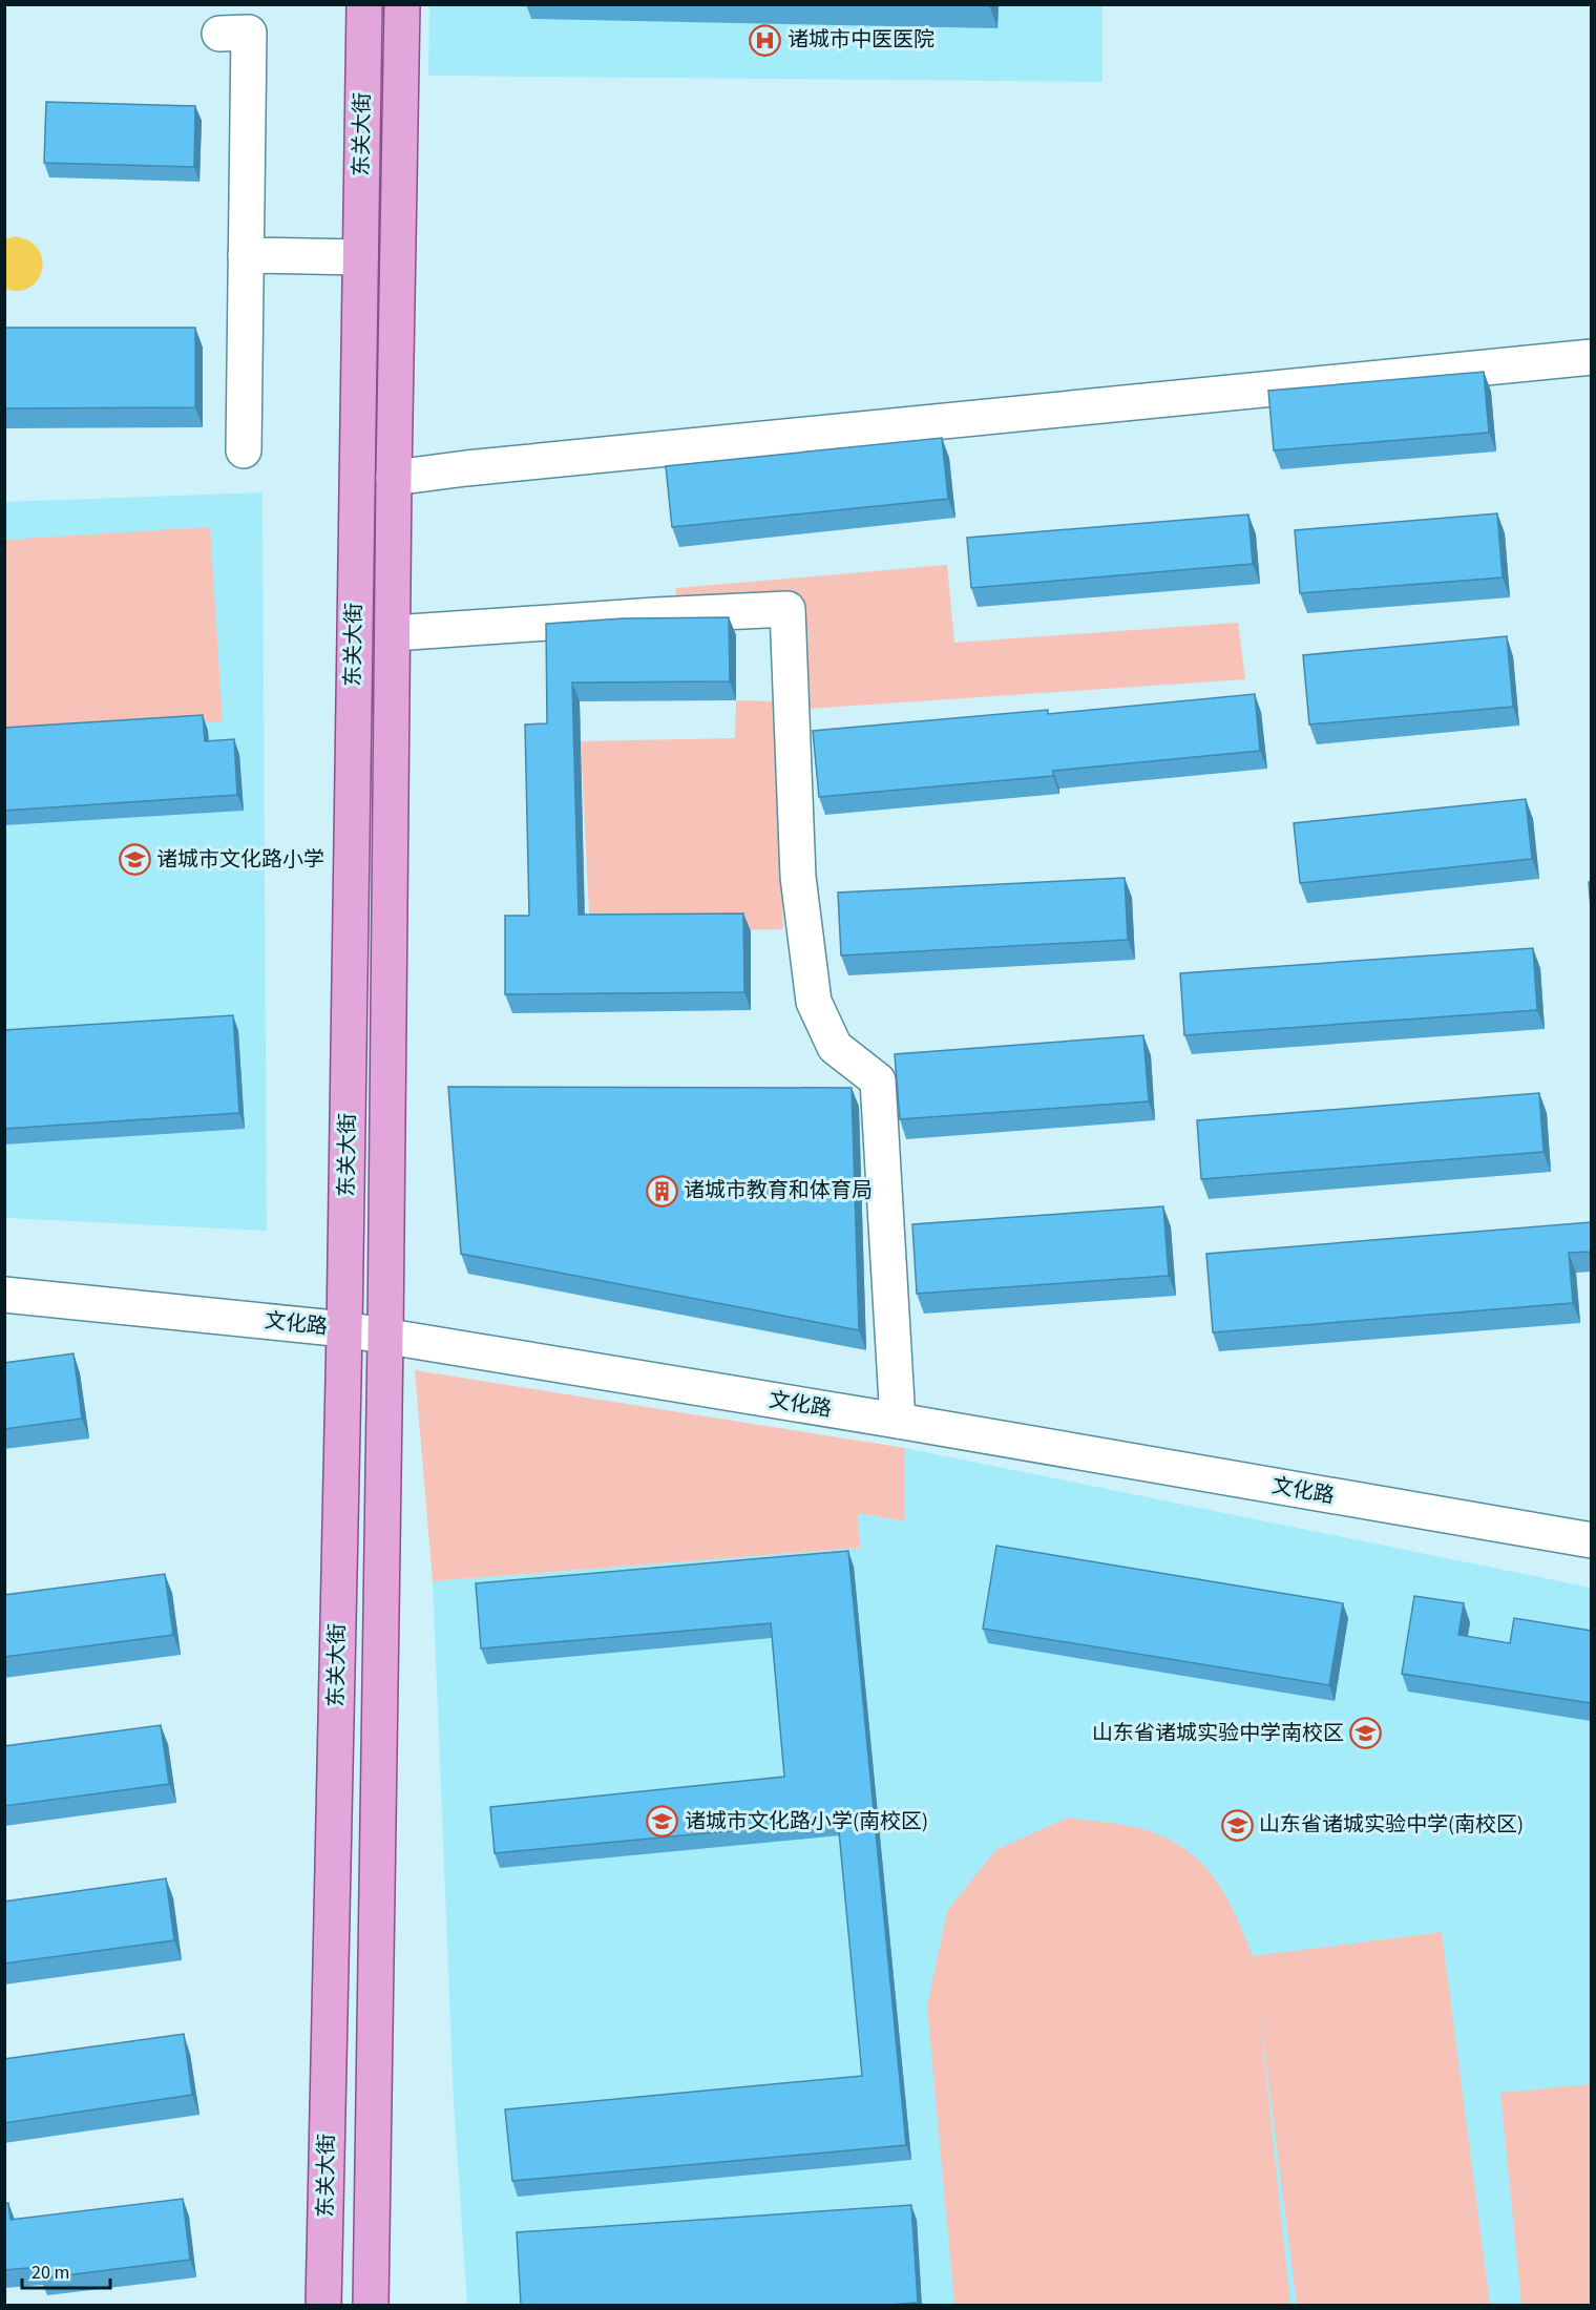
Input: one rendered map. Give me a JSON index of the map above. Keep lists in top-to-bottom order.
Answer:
{
  "streets": {
    "main road": ["东关大街"],
    "street": ["文化路"]
  },
  "crossings": [
    ["东关大街", "文化路"]
  ],
  "places": {
    "hospital": ["诸城市中医医院"],
    "school or university": [
      "诸城市文化路小学",
      "山东省诸城实验中学南校区",
      "诸城市文化路小学(南校区)",
      "山东省诸城实验中学(南校区)"
    ],
    "building": ["诸城市教育和体育局"]
  },
  "scale_bar": "20 m"
}
